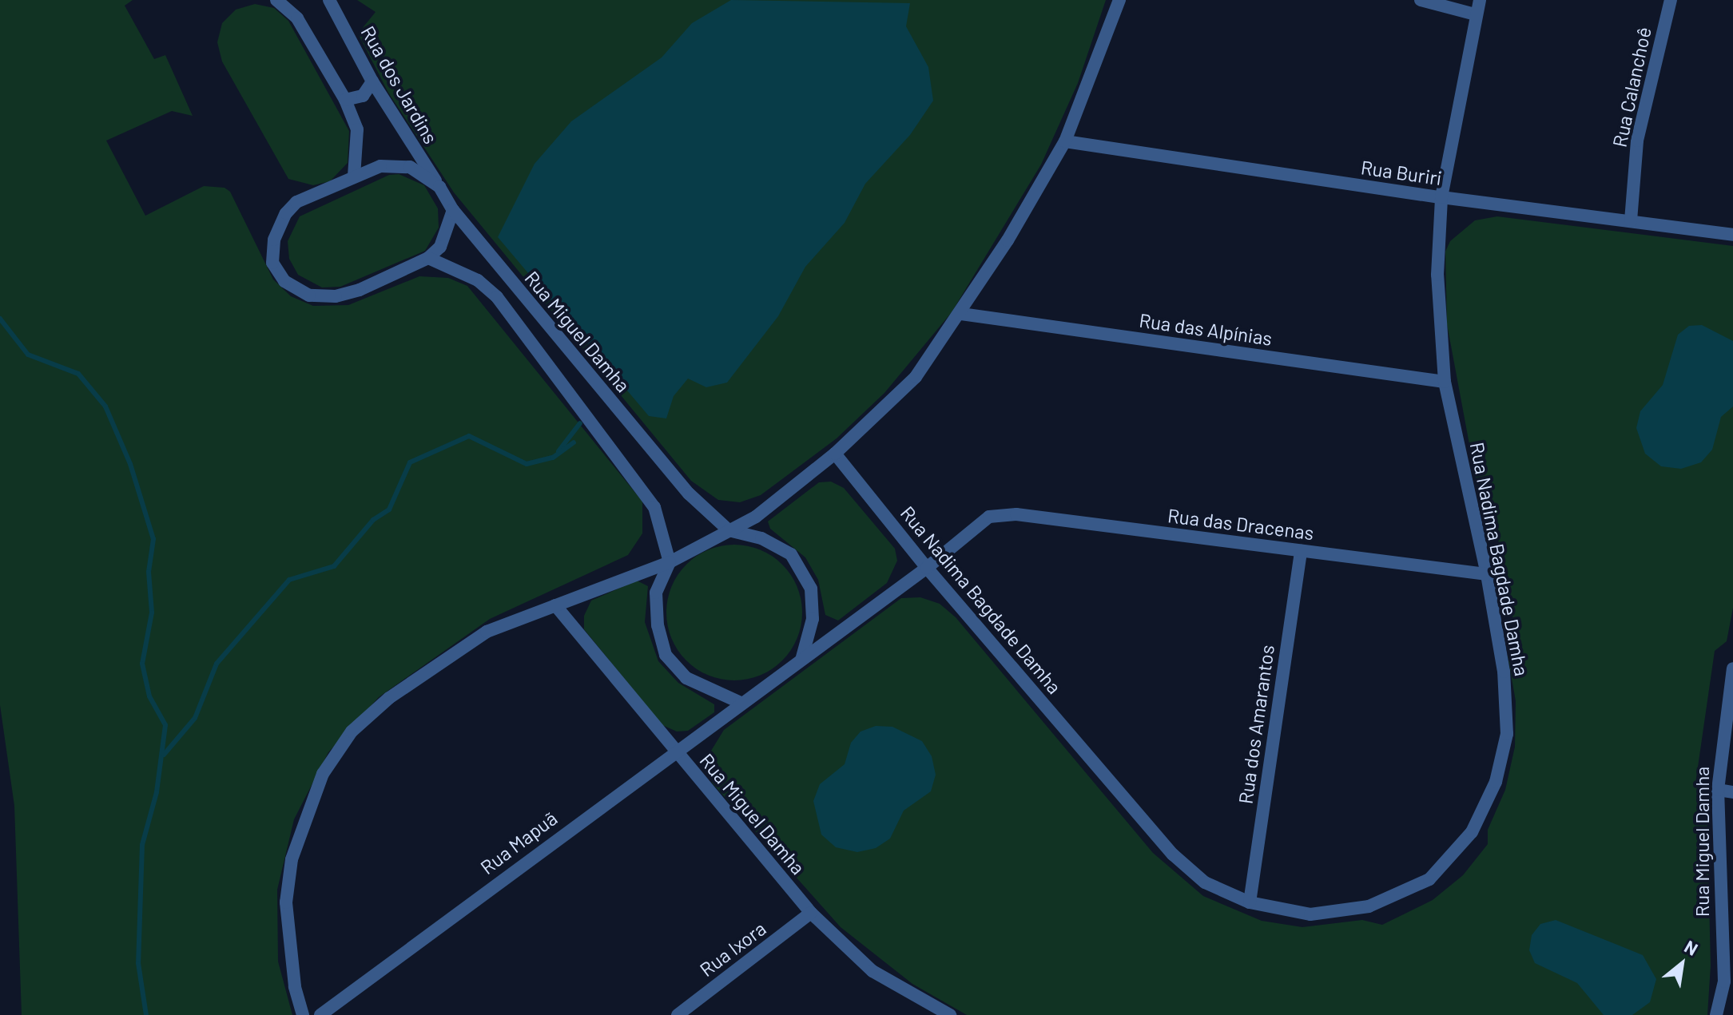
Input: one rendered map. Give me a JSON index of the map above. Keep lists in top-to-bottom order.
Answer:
{
  "streets": {
    "street": [
      "Rua dos Jardins",
      "Rua Calanchoê",
      "Rua Buriri",
      "Rua das Alpínias",
      "Rua Miguel Damha",
      "Rua das Dracenas",
      "Rua Nadima Bagdade Damha",
      "Rua dos Amarantos",
      "Rua Mapuã",
      "Rua Ixora"
    ]
  },
  "crossings": [
    ["Rua dos Jardins", "Rua Miguel Damha"],
    ["Rua Calanchoê", "Rua Buriri"],
    ["Rua Buriri", "Rua Nadima Bagdade Damha"],
    ["Rua das Alpínias", "Rua Nadima Bagdade Damha"],
    ["Rua Miguel Damha", "Rua Mapuã"],
    ["Rua Miguel Damha", "Rua Ixora"],
    ["Rua das Dracenas", "Rua Nadima Bagdade Damha"],
    ["Rua das Dracenas", "Rua dos Amarantos"],
    ["Rua Nadima Bagdade Damha", "Rua dos Amarantos"]
  ],
  "north": "top right"
}
